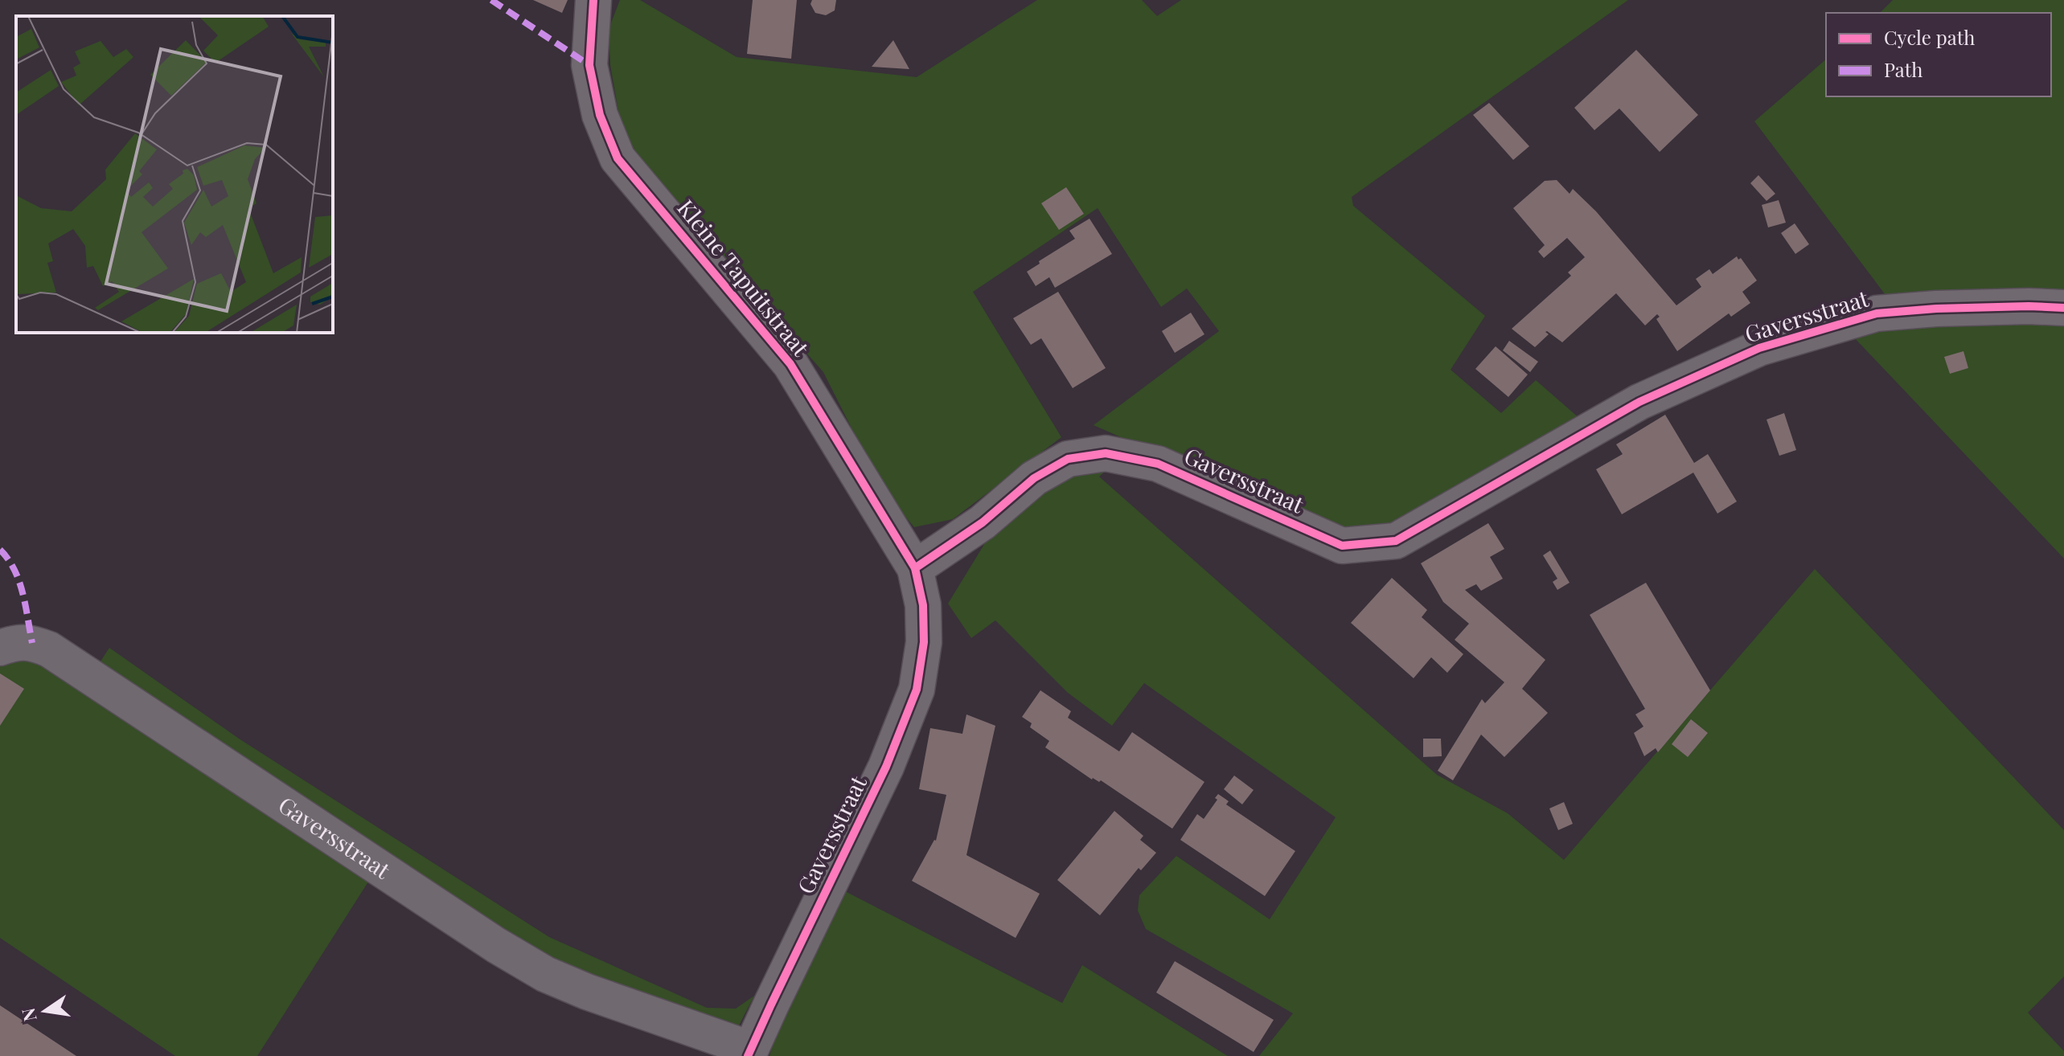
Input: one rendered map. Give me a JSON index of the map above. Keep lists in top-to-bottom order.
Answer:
{
  "streets": {
    "street": ["Kleine Tapuitstraat", "Gaversstraat"]
  },
  "crossings": [
    ["Kleine Tapuitstraat", "Gaversstraat"]
  ],
  "legend": ["Cycle path", "Path"],
  "north": "left"
}
